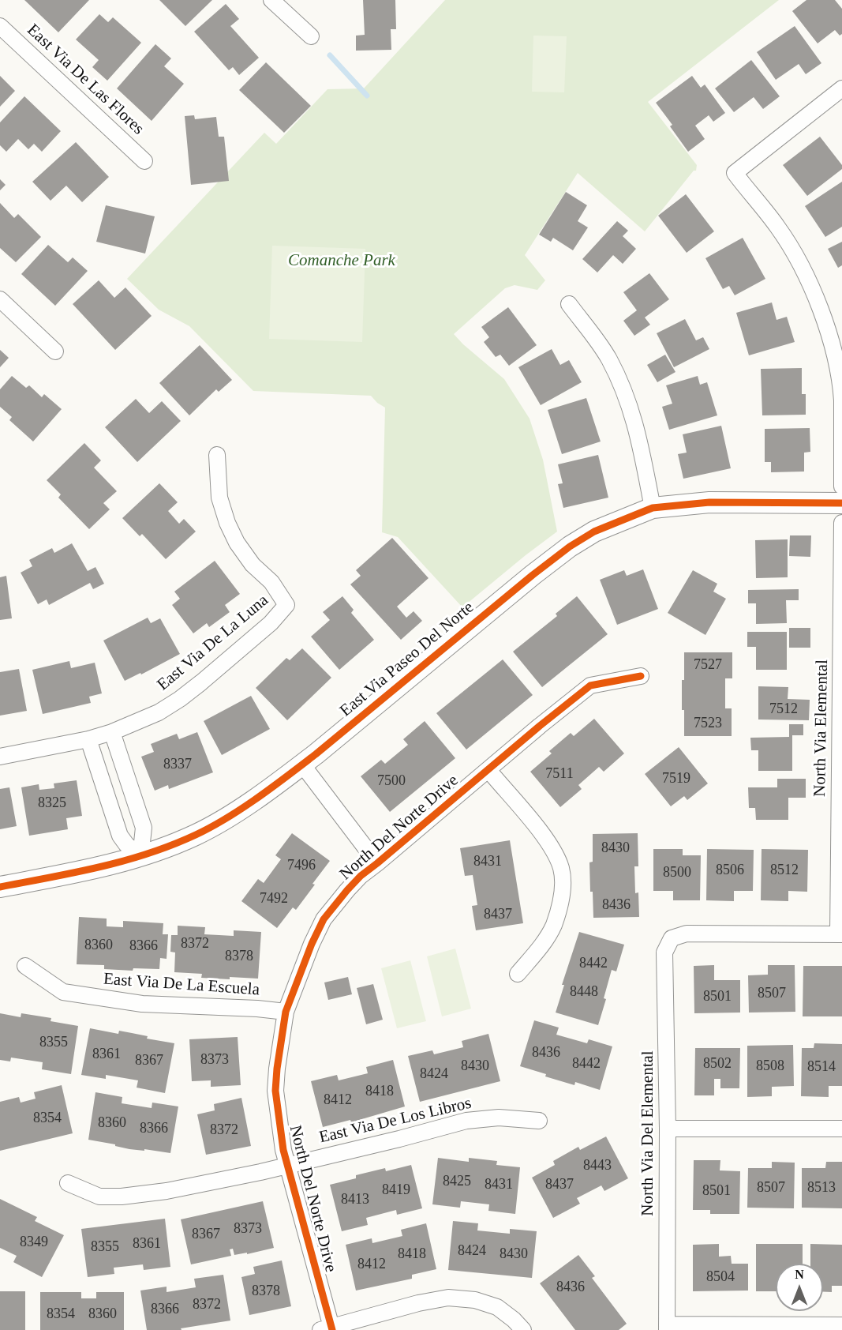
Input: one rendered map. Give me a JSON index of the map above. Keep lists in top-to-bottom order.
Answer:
{
  "streets": {
    "street": [
      "East Via De Las Flores",
      "East Via De La Luna",
      "East Via Paseo Del Norte",
      "North Via Elemental",
      "North Del Norte Drive",
      "East Via De La Escuela",
      "East Via De Los Libros",
      "North Via Del Elemental"
    ]
  },
  "crossings": [
    ["East Via Paseo Del Norte", "North Del Norte Drive"],
    ["North Via Elemental", "North Via Del Elemental"],
    ["North Del Norte Drive", "East Via De La Escuela"],
    ["North Del Norte Drive", "East Via De Los Libros"]
  ],
  "parks": ["Comanche Park"],
  "house_numbers": [
    "7527",
    "7512",
    "7523",
    "8337",
    "7511",
    "7519",
    "7500",
    "8325",
    "8430",
    "8431",
    "7496",
    "8506",
    "8512",
    "8500",
    "7492",
    "8436",
    "8437",
    "8372",
    "8360",
    "8366",
    "8378",
    "8442",
    "8448",
    "8507",
    "8501",
    "8355",
    "8436",
    "8361",
    "8373",
    "8367",
    "8442",
    "8502",
    "8430",
    "8508",
    "8514",
    "8424",
    "8418",
    "8412",
    "8354",
    "8360",
    "8366",
    "8372",
    "8443",
    "8425",
    "8431",
    "8437",
    "8507",
    "8513",
    "8419",
    "8501",
    "8413",
    "8373",
    "8367",
    "8349",
    "8361",
    "8355",
    "8424",
    "8418",
    "8430",
    "8412",
    "8504",
    "8436",
    "8378",
    "8372",
    "8366",
    "8354",
    "8360"
  ],
  "north": "top"
}
